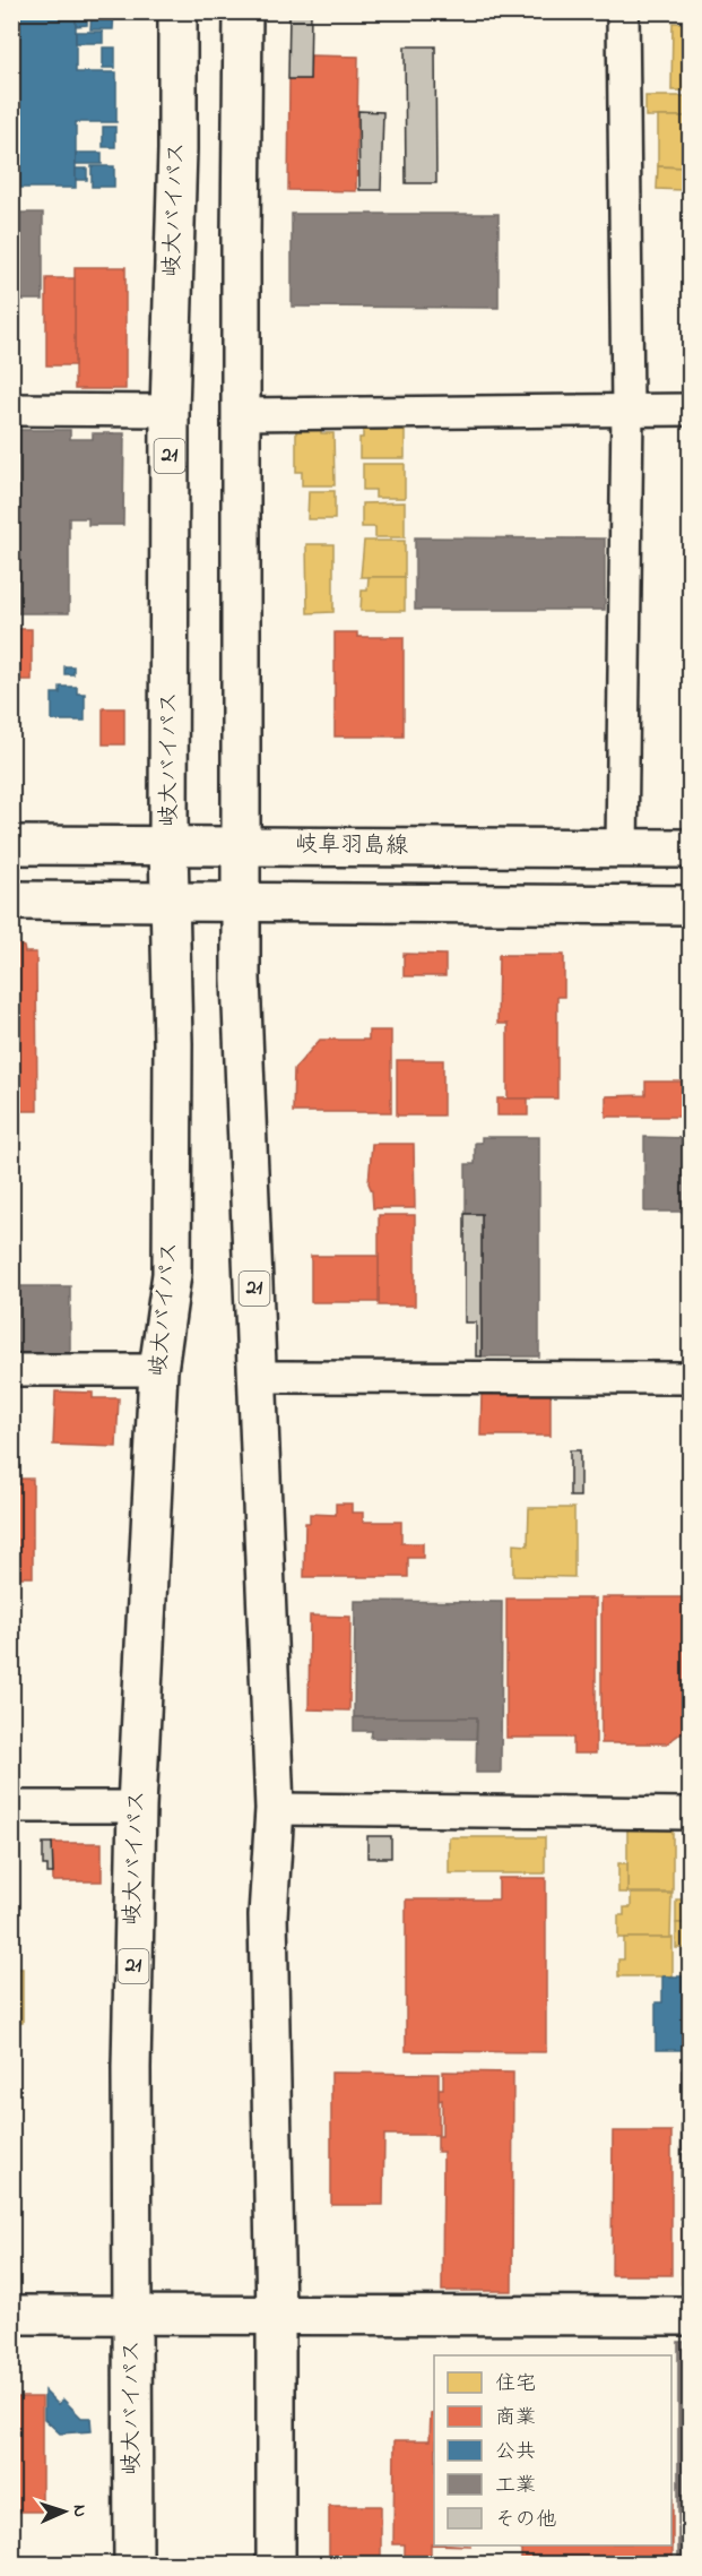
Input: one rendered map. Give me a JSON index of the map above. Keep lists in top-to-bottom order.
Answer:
{
  "streets": {
    "main road": ["岐大バイパス", "21", "岐阜羽島線"]
  },
  "crossings": [
    ["岐大バイパス", "岐阜羽島線"],
    ["21", "岐阜羽島線"]
  ],
  "legend": [
    "住宅",
    "商業",
    "公共",
    "工業",
    "その他"
  ],
  "north": "right"
}
